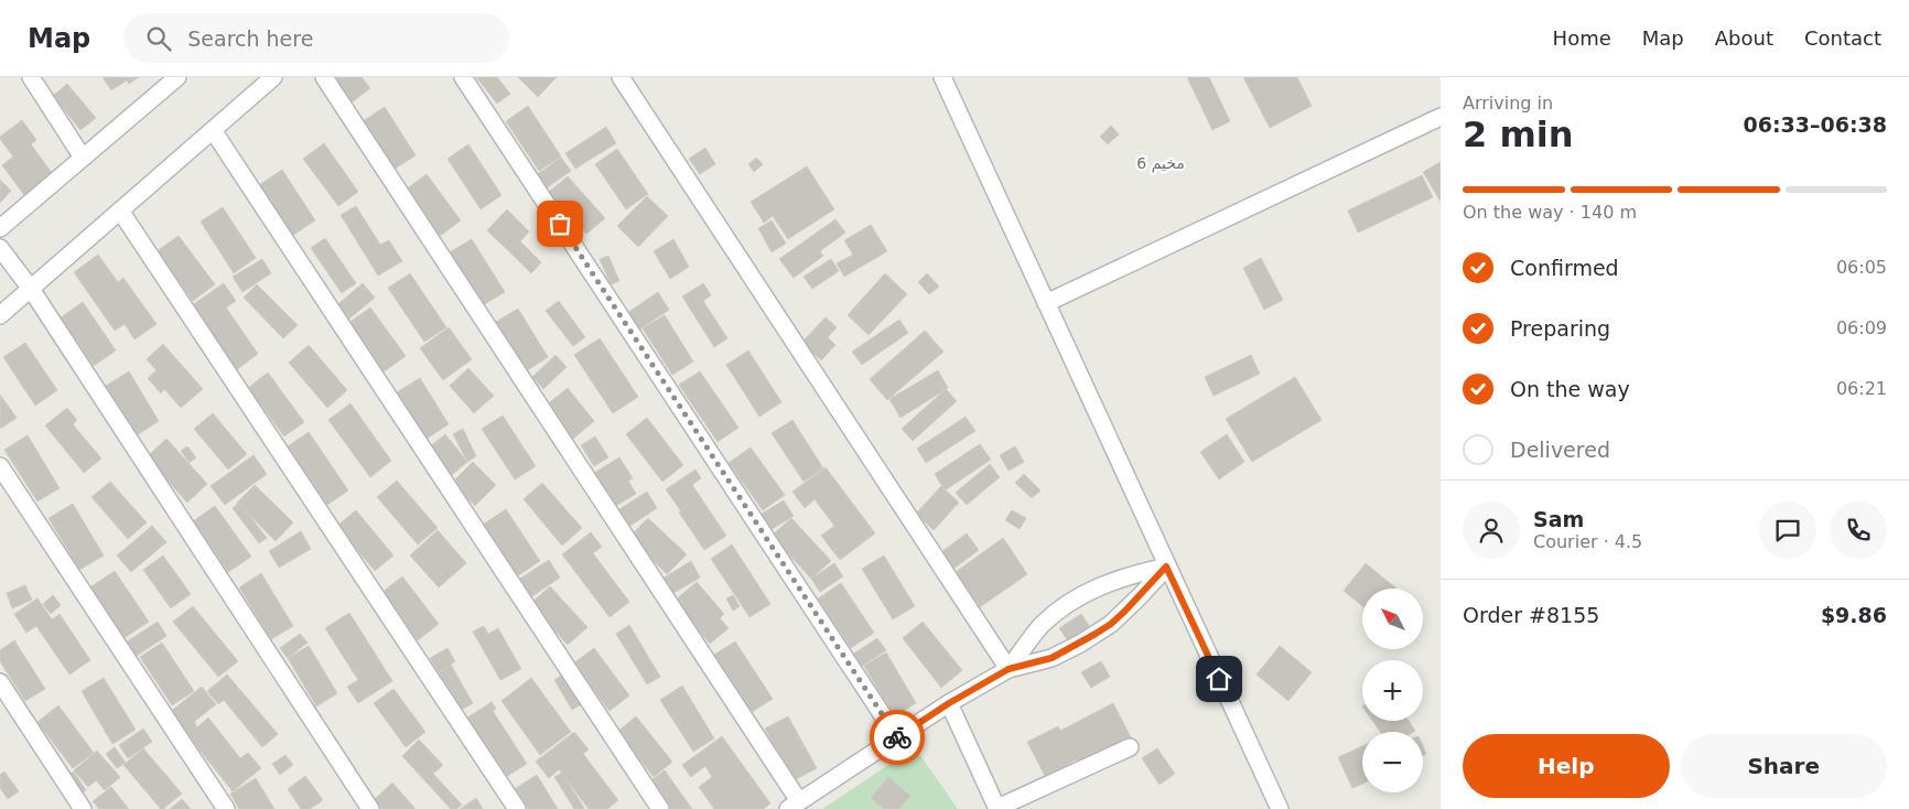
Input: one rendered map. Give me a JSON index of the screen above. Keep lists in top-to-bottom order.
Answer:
{
  "districts": ["مخيم 6"],
  "north": "top left",
  "page": {
    "header": "Map",
    "search": "Search here",
    "nav": [
      "Home",
      "Map",
      "About",
      "Contact"
    ],
    "heading": ["2 min", "Arriving in", "06:33–06:38"],
    "panel": [
      "Sam",
      "Courier · 4.5",
      "Order #8155",
      "$9.86"
    ],
    "bar": "On the way · 140 m",
    "list": [
      ["Confirmed", "06:05"],
      ["Preparing", "06:09"],
      ["On the way", "06:21"],
      "Delivered"
    ],
    "map_buttons": ["+", "−"],
    "buttons": ["Help", "Share"]
  }
}
